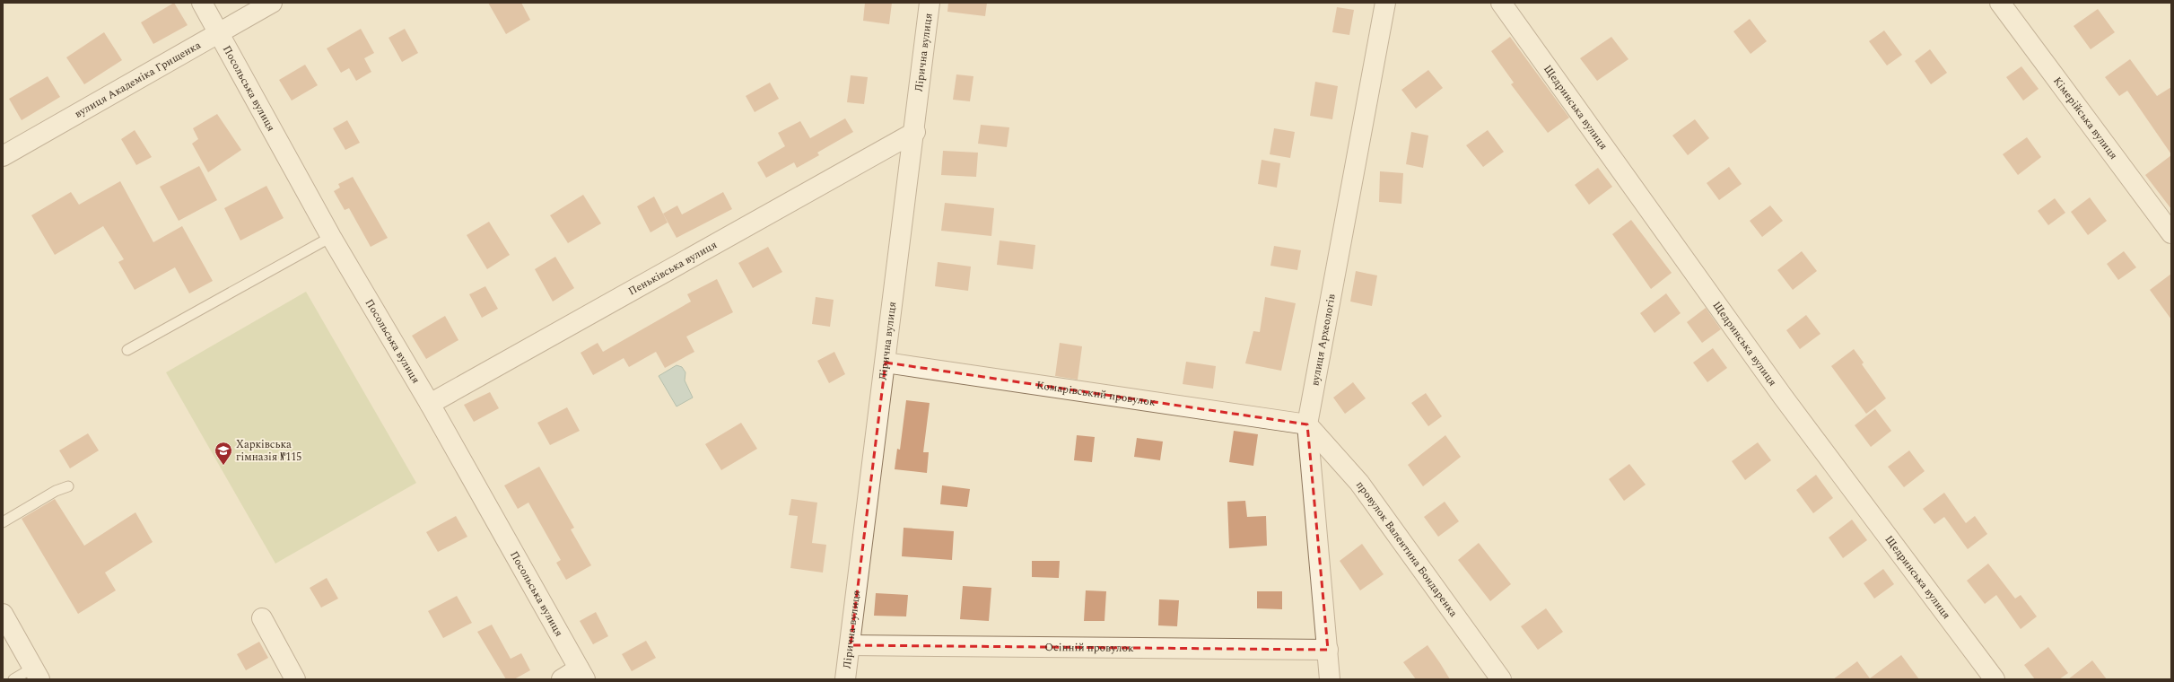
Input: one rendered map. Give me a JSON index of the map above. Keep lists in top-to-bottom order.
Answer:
{
  "streets": {
    "street": [
      "Лірична вулиця",
      "вулиця Академіка Грищенка",
      "Посольська вулиця",
      "Щедринська вулиця",
      "Кімерійська вулиця",
      "Пеньківська вулиця",
      "вулиця Археологів",
      "Комарівський провулок",
      "провулок Валентина Бондаренка",
      "Осінній провулок"
    ]
  },
  "crossings": [
    ["Лірична вулиця", "Пеньківська вулиця"],
    ["Лірична вулиця", "Комарівський провулок"],
    ["Лірична вулиця", "Осінній провулок"],
    ["вулиця Академіка Грищенка", "Посольська вулиця"],
    ["Посольська вулиця", "Пеньківська вулиця"],
    ["вулиця Археологів", "Комарівський провулок"],
    ["вулиця Археологів", "провулок Валентина Бондаренка"],
    ["вулиця Археологів", "Осінній провулок"],
    ["Комарівський провулок", "провулок Валентина Бондаренка"]
  ],
  "places": {
    "school or university": ["Харківська гімназія №115"]
  }
}
